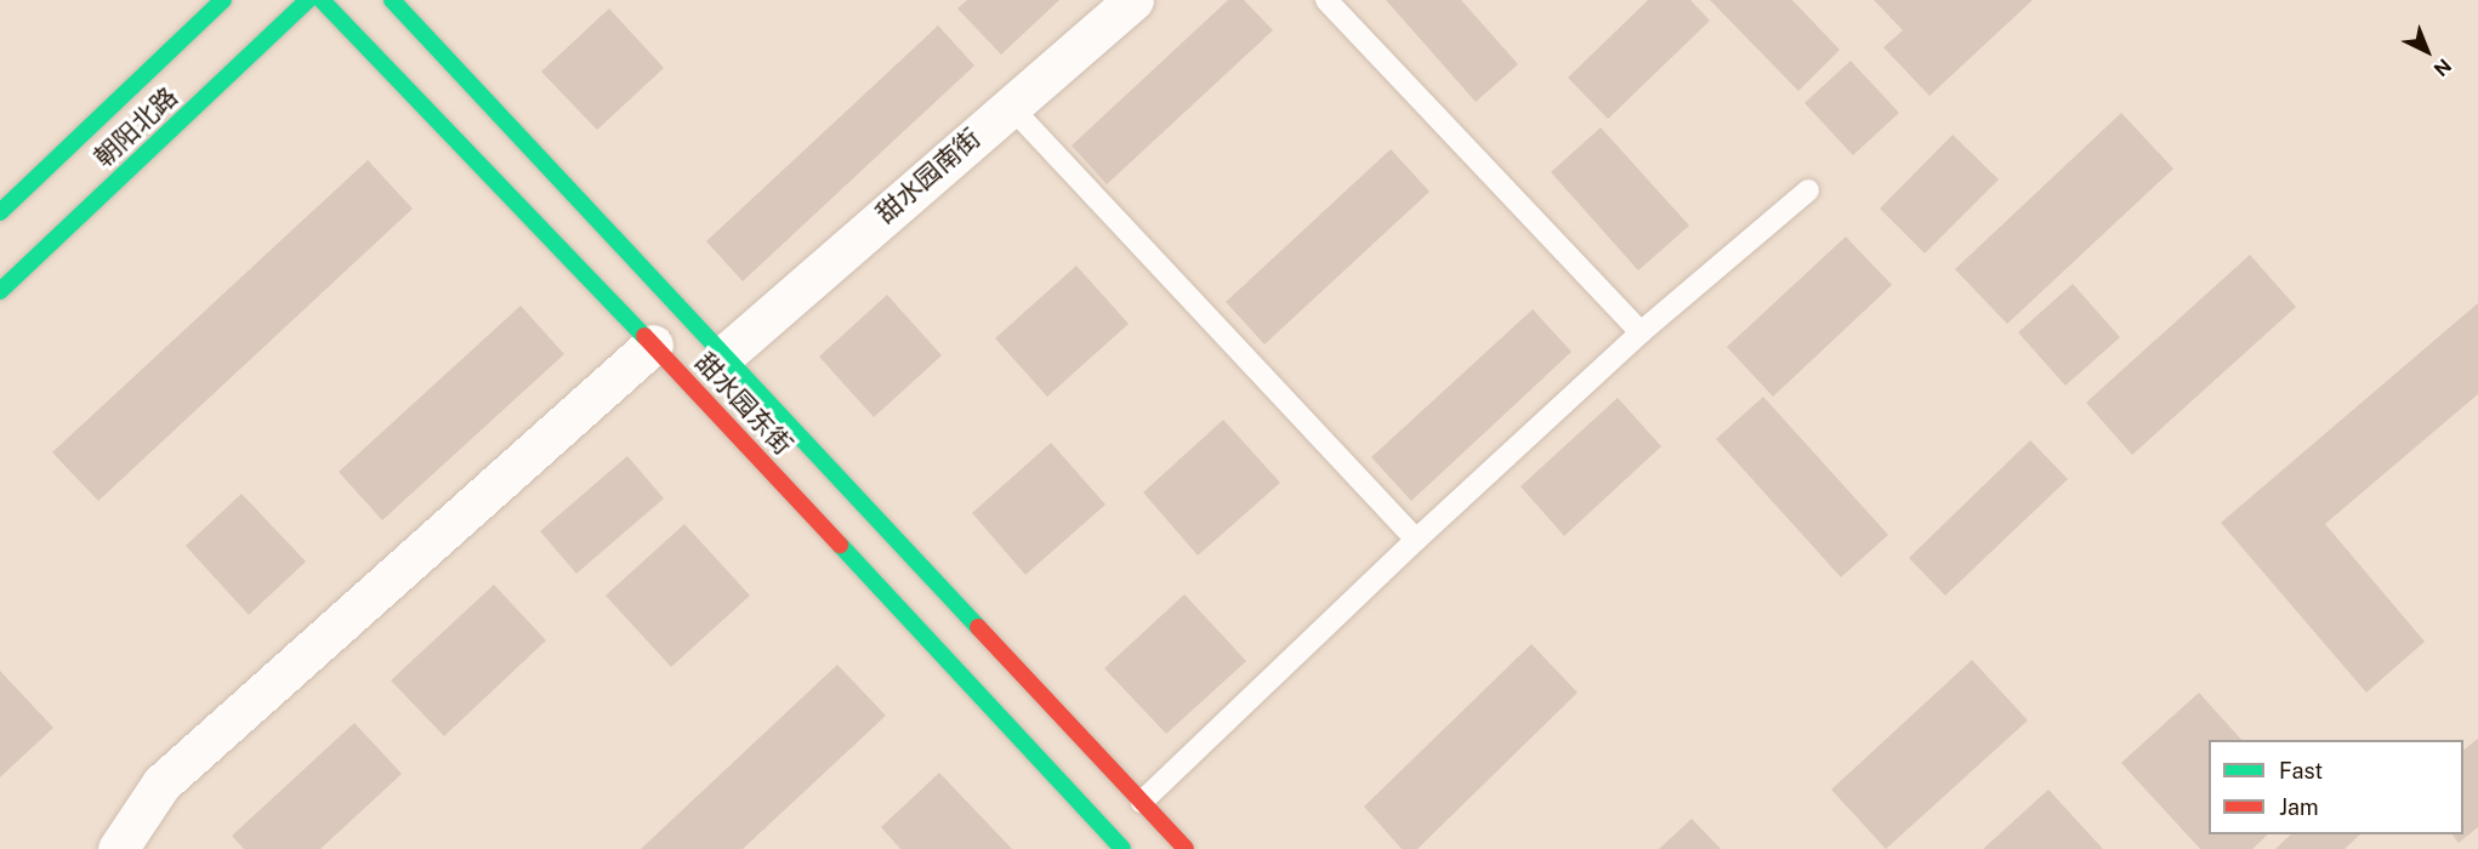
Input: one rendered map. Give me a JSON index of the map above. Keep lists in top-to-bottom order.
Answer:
{
  "streets": {
    "street": ["朝阳北路", "甜水园南街", "甜水园东街"]
  },
  "crossings": [
    ["甜水园南街", "甜水园东街"]
  ],
  "legend": ["Fast", "Jam"],
  "north": "bottom right"
}
